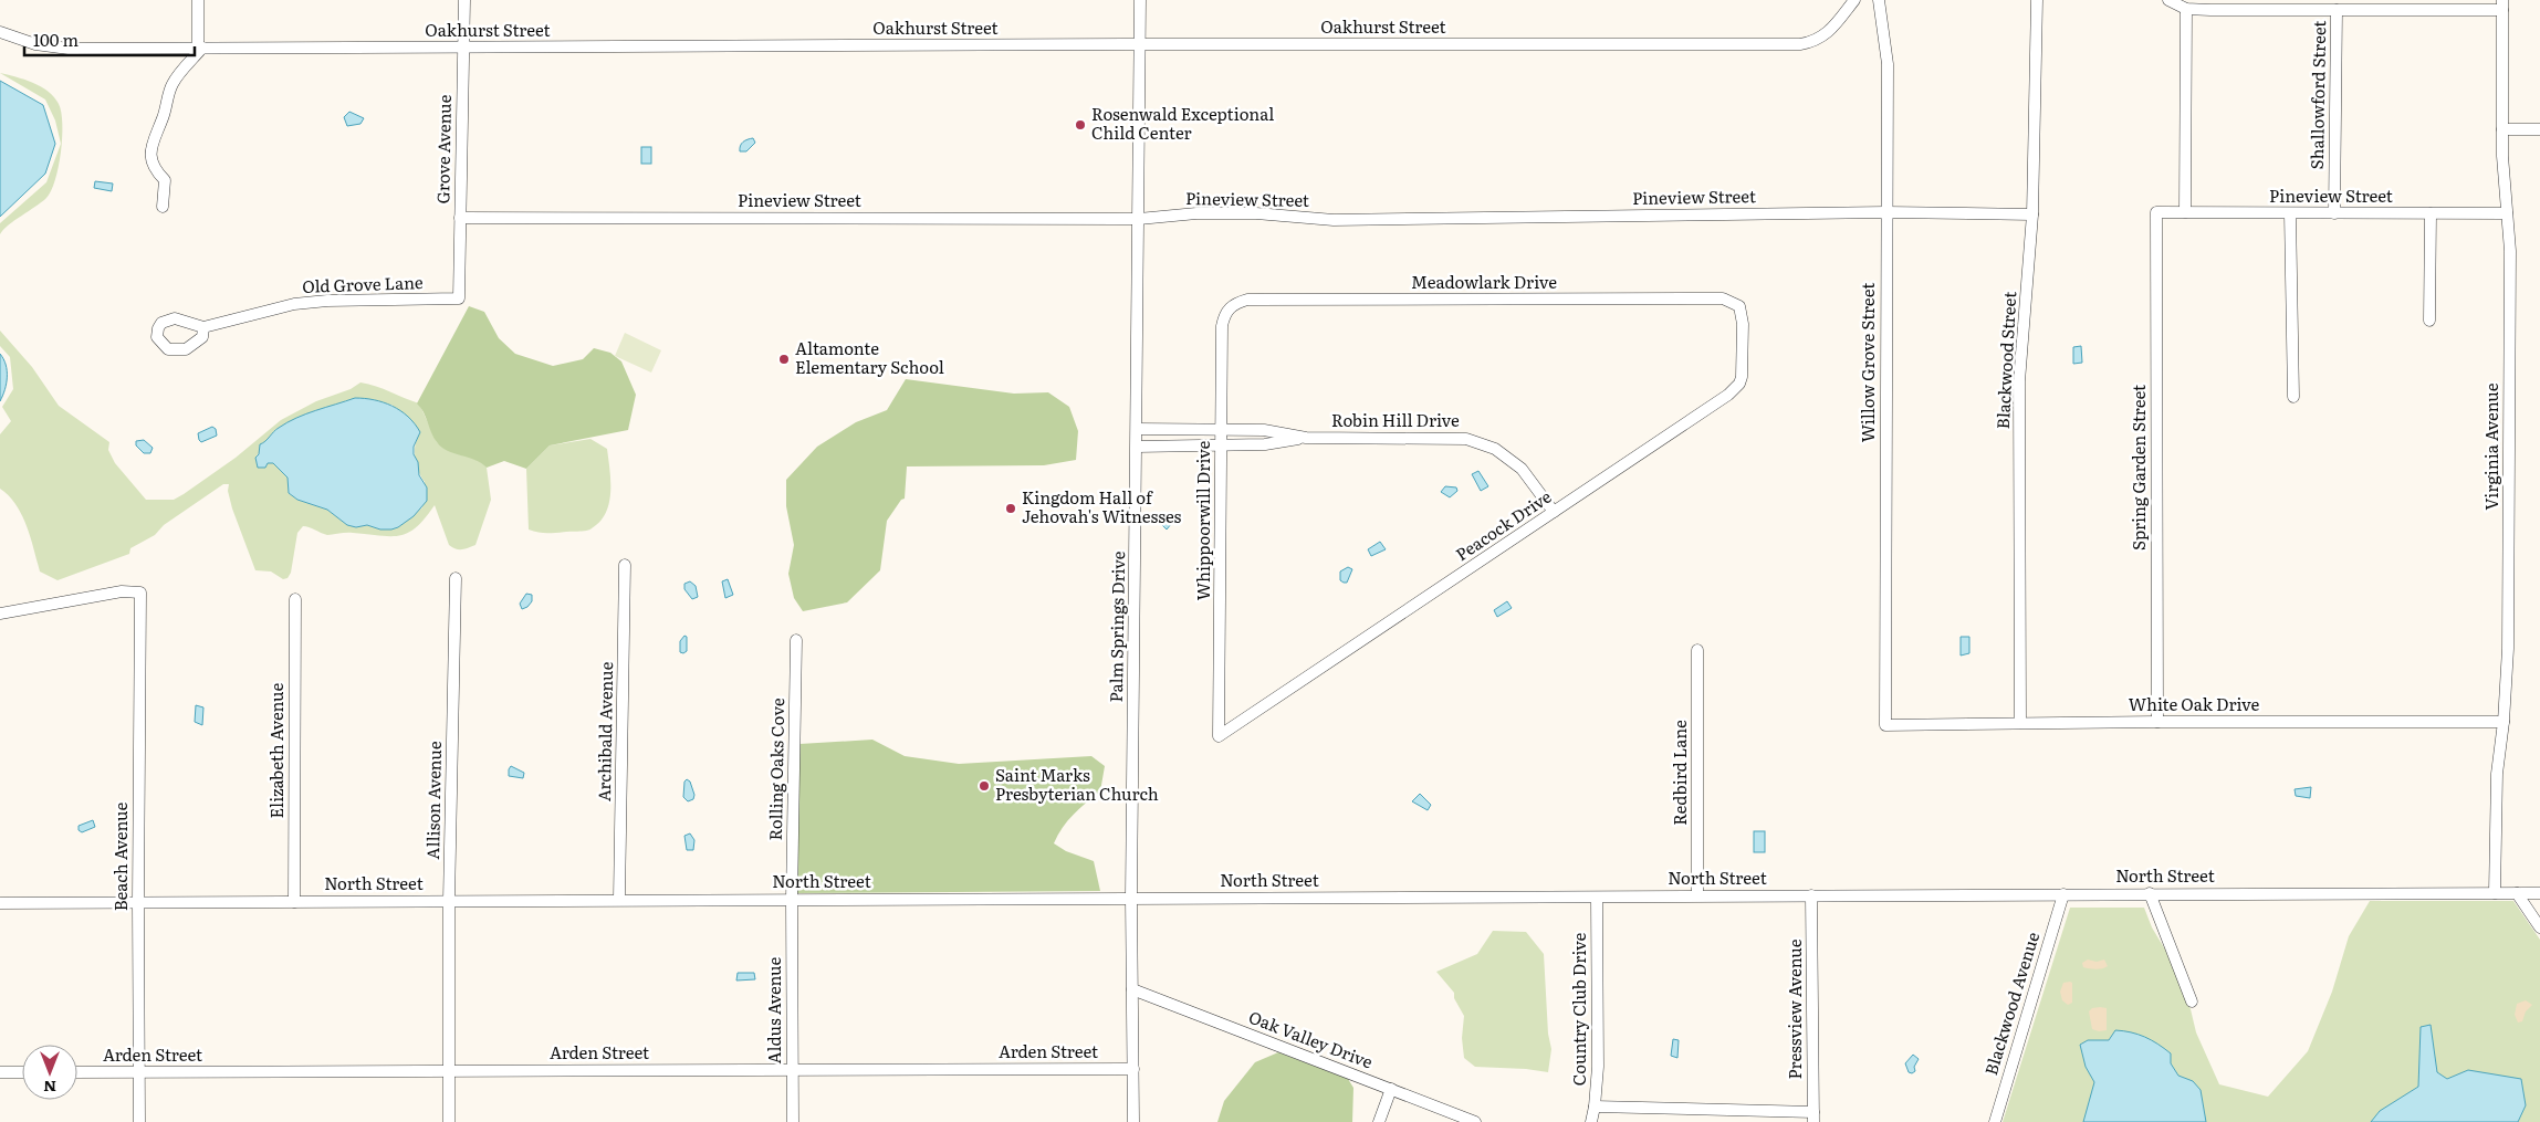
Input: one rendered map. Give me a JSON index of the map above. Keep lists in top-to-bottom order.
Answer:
{
  "streets": {
    "street": [
      "Oakhurst Street",
      "Shallowford Street",
      "Grove Avenue",
      "Pineview Street",
      "Meadowlark Drive",
      "Old Grove Lane",
      "Blackwood Street",
      "Willow Grove Street",
      "Robin Hill Drive",
      "Virginia Avenue",
      "Spring Garden Street",
      "Whippoorwill Drive",
      "Peacock Drive",
      "Palm Springs Drive",
      "White Oak Drive",
      "Archibald Avenue",
      "Elizabeth Avenue",
      "Rolling Oaks Cove",
      "Redbird Lane",
      "Allison Avenue",
      "Beach Avenue",
      "North Street",
      "Blackwood Avenue",
      "Country Club Drive",
      "Pressview Avenue",
      "Aldus Avenue",
      "Oak Valley Drive",
      "Arden Street"
    ]
  },
  "crossings": [
    ["Oakhurst Street", "Grove Avenue"],
    ["Oakhurst Street", "Palm Springs Drive"],
    ["Shallowford Street", "Pineview Street"],
    ["Grove Avenue", "Pineview Street"],
    ["Grove Avenue", "Old Grove Lane"],
    ["Pineview Street", "Blackwood Street"],
    ["Pineview Street", "Willow Grove Street"],
    ["Pineview Street", "Virginia Avenue"],
    ["Pineview Street", "Spring Garden Street"],
    ["Pineview Street", "Palm Springs Drive"],
    ["Meadowlark Drive", "Whippoorwill Drive"],
    ["Meadowlark Drive", "Peacock Drive"],
    ["Blackwood Street", "White Oak Drive"],
    ["Willow Grove Street", "White Oak Drive"],
    ["Robin Hill Drive", "Whippoorwill Drive"],
    ["Robin Hill Drive", "Peacock Drive"],
    ["Robin Hill Drive", "Palm Springs Drive"],
    ["Virginia Avenue", "White Oak Drive"],
    ["Virginia Avenue", "North Street"],
    ["Spring Garden Street", "White Oak Drive"],
    ["Whippoorwill Drive", "Peacock Drive"],
    ["Palm Springs Drive", "North Street"],
    ["Palm Springs Drive", "Oak Valley Drive"],
    ["Palm Springs Drive", "Arden Street"],
    ["Archibald Avenue", "North Street"],
    ["Elizabeth Avenue", "North Street"],
    ["Rolling Oaks Cove", "North Street"],
    ["Rolling Oaks Cove", "Aldus Avenue"],
    ["Redbird Lane", "North Street"],
    ["Allison Avenue", "North Street"],
    ["Allison Avenue", "Arden Street"],
    ["Beach Avenue", "North Street"],
    ["Beach Avenue", "Arden Street"],
    ["North Street", "Blackwood Avenue"],
    ["North Street", "Country Club Drive"],
    ["North Street", "Pressview Avenue"],
    ["North Street", "Aldus Avenue"],
    ["Aldus Avenue", "Arden Street"]
  ],
  "places": [
    "Rosenwald Exceptional Child Center",
    "Altamonte Elementary School",
    "Kingdom Hall of Jehovah's Witnesses",
    "Saint Marks Presbyterian Church"
  ],
  "scale_bar": "100 m",
  "north": "bottom"
}
